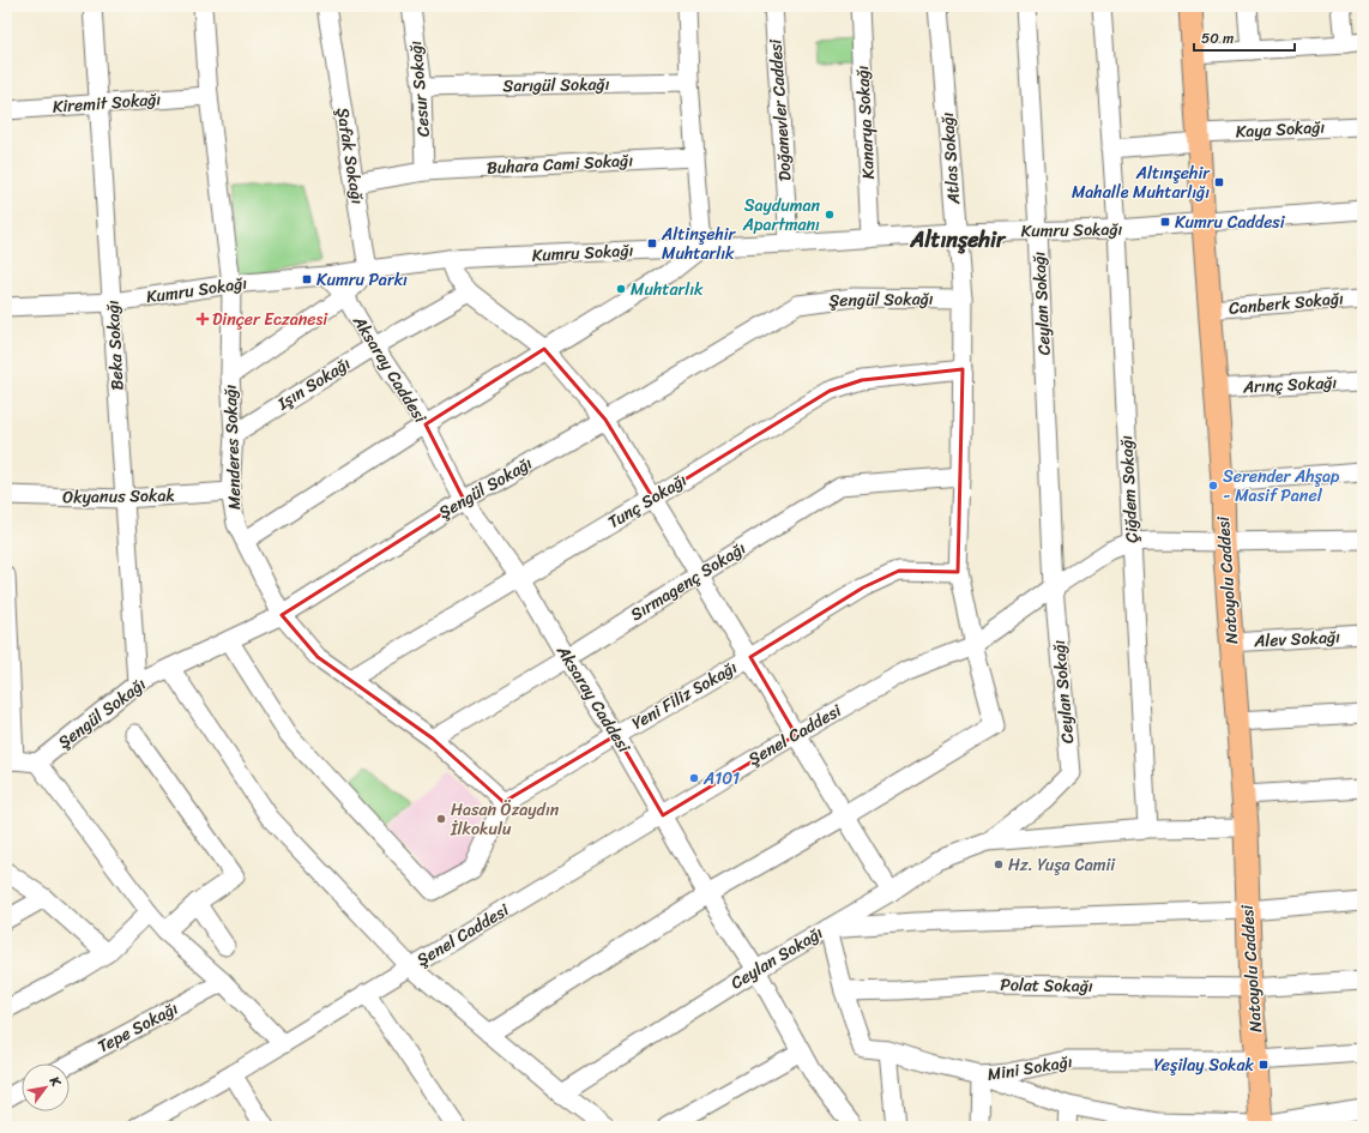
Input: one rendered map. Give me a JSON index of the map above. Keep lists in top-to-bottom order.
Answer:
{
  "streets": {
    "main road": ["Natoyolu Caddesi"],
    "street": [
      "Sarıgül Sokağı",
      "Cesur Sokağı",
      "Kiremit Sokağı",
      "Doğanevler Caddesi",
      "Kanarya Sokağı",
      "Kaya Sokağı",
      "Şafak Sokağı",
      "Atlas Sokağı",
      "Buhara Cami Sokağı",
      "Kumru Sokağı",
      "Şengül Sokağı",
      "Ceylan Sokağı",
      "Canberk Sokağı",
      "Beka Sokağı",
      "Aksaray Caddesi",
      "Işın Sokağı",
      "Arınç Sokağı",
      "Menderes Sokağı",
      "Çiğdem Sokağı",
      "Okyanus Sokak",
      "Tunç Sokağı",
      "Sırmagenç Sokağı",
      "Alev Sokağı",
      "Yeni Filiz Sokağı",
      "Şenel Caddesi",
      "Polat Sokağı",
      "Tepe Sokağı",
      "Mini Sokağı"
    ]
  },
  "crossings": [
    ["Sarıgül Sokağı", "Cesur Sokağı"],
    ["Cesur Sokağı", "Buhara Cami Sokağı"],
    ["Kiremit Sokağı", "Beka Sokağı"],
    ["Kiremit Sokağı", "Menderes Sokağı"],
    ["Doğanevler Caddesi", "Kumru Sokağı"],
    ["Kanarya Sokağı", "Kumru Sokağı"],
    ["Kaya Sokağı", "Natoyolu Caddesi"],
    ["Şafak Sokağı", "Buhara Cami Sokağı"],
    ["Şafak Sokağı", "Kumru Sokağı"],
    ["Atlas Sokağı", "Kumru Sokağı"],
    ["Atlas Sokağı", "Şengül Sokağı"],
    ["Atlas Sokağı", "Tunç Sokağı"],
    ["Atlas Sokağı", "Sırmagenç Sokağı"],
    ["Atlas Sokağı", "Yeni Filiz Sokağı"],
    ["Atlas Sokağı", "Şenel Caddesi"],
    ["Kumru Sokağı", "Ceylan Sokağı"],
    ["Kumru Sokağı", "Beka Sokağı"],
    ["Kumru Sokağı", "Aksaray Caddesi"],
    ["Kumru Sokağı", "Menderes Sokağı"],
    ["Kumru Sokağı", "Çiğdem Sokağı"],
    ["Kumru Sokağı", "Natoyolu Caddesi"],
    ["Şengül Sokağı", "Beka Sokağı"],
    ["Şengül Sokağı", "Aksaray Caddesi"],
    ["Şengül Sokağı", "Menderes Sokağı"],
    ["Ceylan Sokağı", "Aksaray Caddesi"],
    ["Ceylan Sokağı", "Şenel Caddesi"],
    ["Canberk Sokağı", "Natoyolu Caddesi"],
    ["Beka Sokağı", "Okyanus Sokak"],
    ["Aksaray Caddesi", "Işın Sokağı"],
    ["Aksaray Caddesi", "Tunç Sokağı"],
    ["Aksaray Caddesi", "Sırmagenç Sokağı"],
    ["Aksaray Caddesi", "Yeni Filiz Sokağı"],
    ["Aksaray Caddesi", "Şenel Caddesi"],
    ["Işın Sokağı", "Menderes Sokağı"],
    ["Arınç Sokağı", "Natoyolu Caddesi"],
    ["Menderes Sokağı", "Okyanus Sokak"],
    ["Menderes Sokağı", "Tunç Sokağı"],
    ["Menderes Sokağı", "Sırmagenç Sokağı"],
    ["Menderes Sokağı", "Yeni Filiz Sokağı"],
    ["Çiğdem Sokağı", "Şenel Caddesi"],
    ["Natoyolu Caddesi", "Alev Sokağı"],
    ["Natoyolu Caddesi", "Şenel Caddesi"],
    ["Natoyolu Caddesi", "Polat Sokağı"],
    ["Natoyolu Caddesi", "Mini Sokağı"],
    ["Polat Sokağı", "Mini Sokağı"]
  ],
  "districts": ["Altınşehir"],
  "places": {
    "transit": [
      "Altınşehir Mahalle Muhtarlığı",
      "Kumru Caddesi",
      "Altinşehir Muhtarlık",
      "Kumru Parkı",
      "Yeşilay Sokak"
    ],
    "other": [
      "Sayduman Apartmanı",
      "Muhtarlık",
      "Serender Ahşap - Masif Panel",
      "A101",
      "Hasan Özaydın İlkokulu",
      "Hz. Yuşa Camii"
    ],
    "health": ["Dinçer Eczanesi"]
  },
  "scale_bar": "50 m",
  "north": "top right"
}
